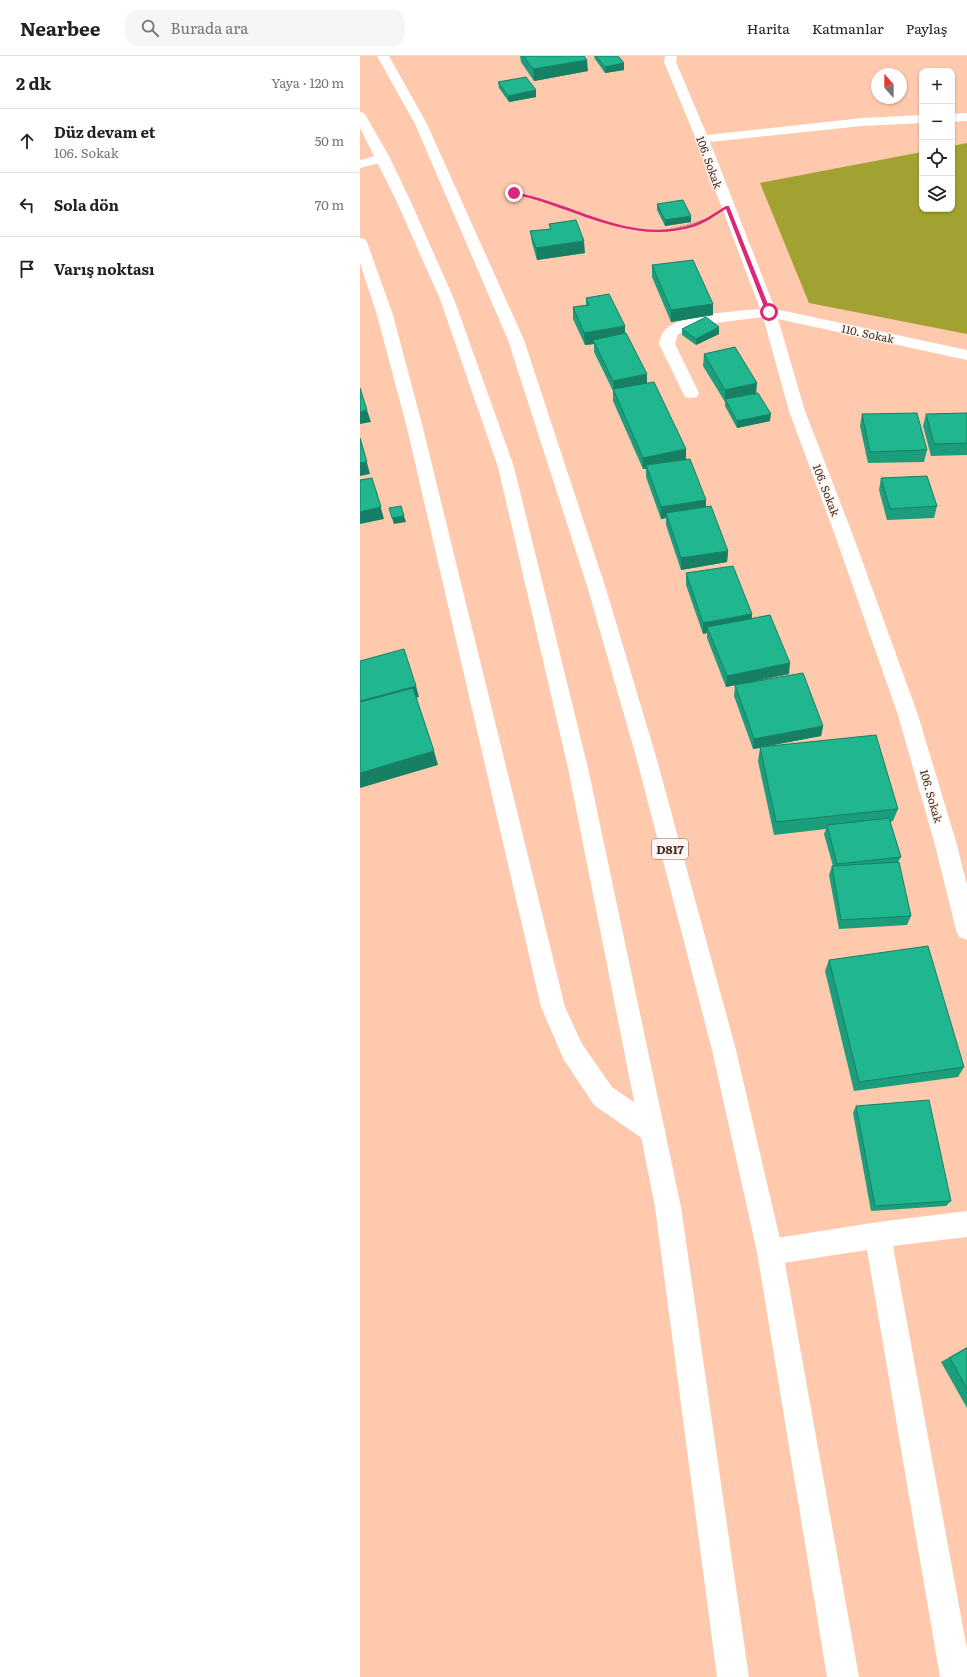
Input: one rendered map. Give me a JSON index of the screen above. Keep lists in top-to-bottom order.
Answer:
{
  "streets": {
    "main road": ["106. Sokak", "110. Sokak", "D817"]
  },
  "crossings": [
    ["106. Sokak", "110. Sokak"]
  ],
  "north": "top",
  "page": {
    "header": "Nearbee",
    "search": "Burada ara",
    "nav": ["Harita", "Katmanlar", "Paylaş"],
    "heading": ["2 dk", "Yaya · 120 m"],
    "map_buttons": ["+", "−"],
    "list": [
      ["Düz devam et", "106. Sokak", "50 m"],
      ["Sola dön", "70 m"],
      "Varış noktası"
    ]
  }
}
